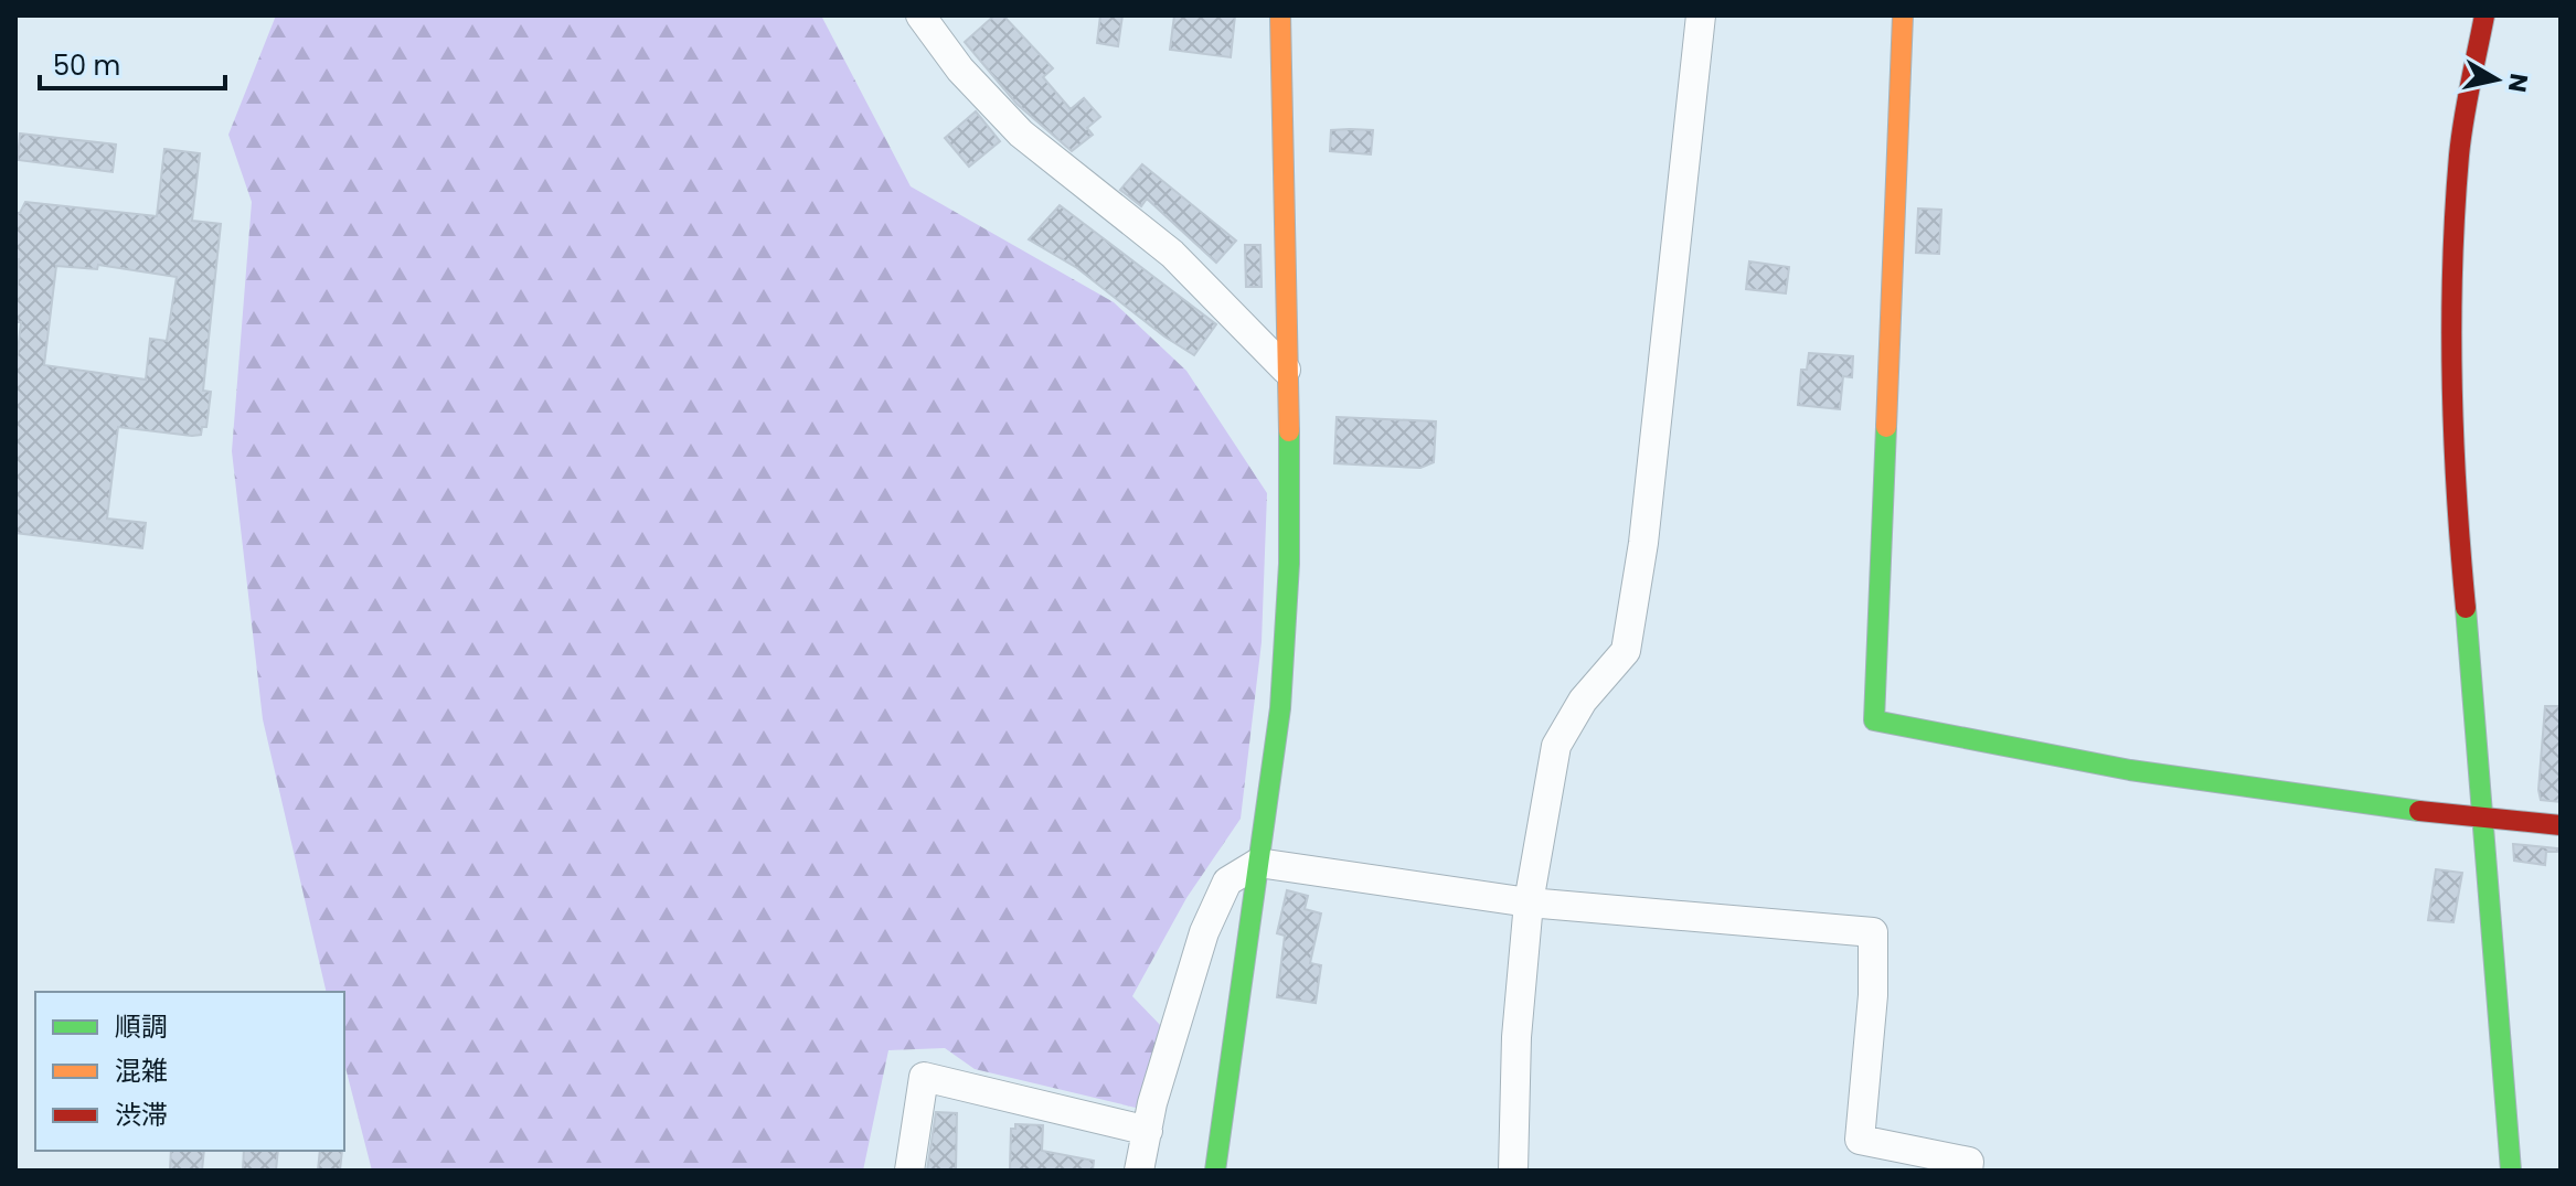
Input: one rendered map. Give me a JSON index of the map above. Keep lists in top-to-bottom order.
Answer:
{
  "legend": ["順調", "混雑", "渋滞"],
  "scale_bar": "50 m",
  "north": "right"
}
